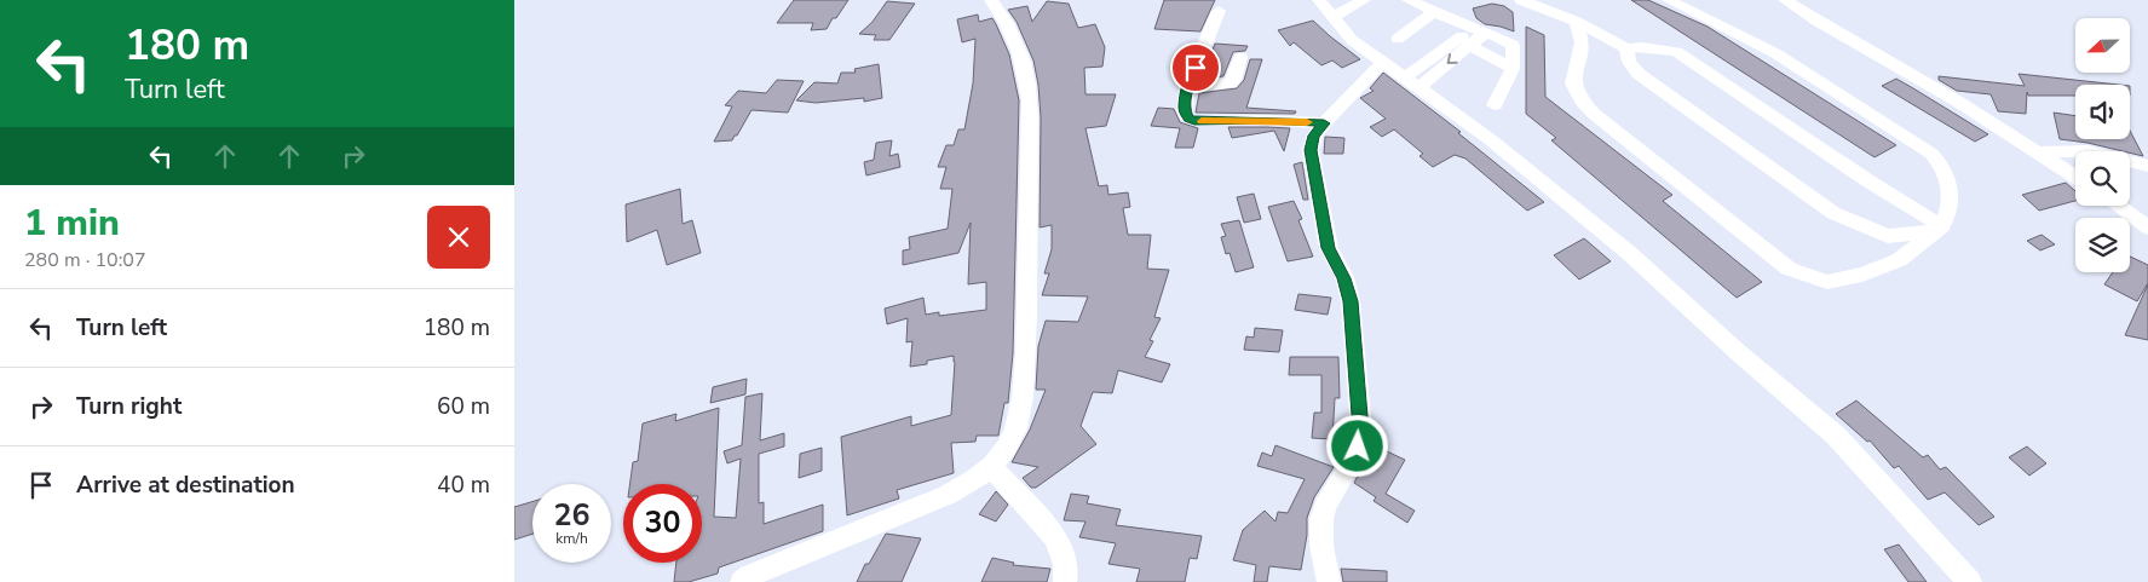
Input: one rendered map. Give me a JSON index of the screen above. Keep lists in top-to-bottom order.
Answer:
{
  "north": "left",
  "page": {
    "turn": ["180 m", "Turn left"],
    "heading": ["1 min", "280 m · 10:07"],
    "list": [
      {
        "name": "Turn left",
        "value": "180 m"
      },
      {
        "name": "Turn right",
        "value": "60 m"
      },
      {
        "name": "Arrive at destination",
        "value": "40 m"
      }
    ],
    "speed": "26 km/h",
    "limit": "30"
  }
}
